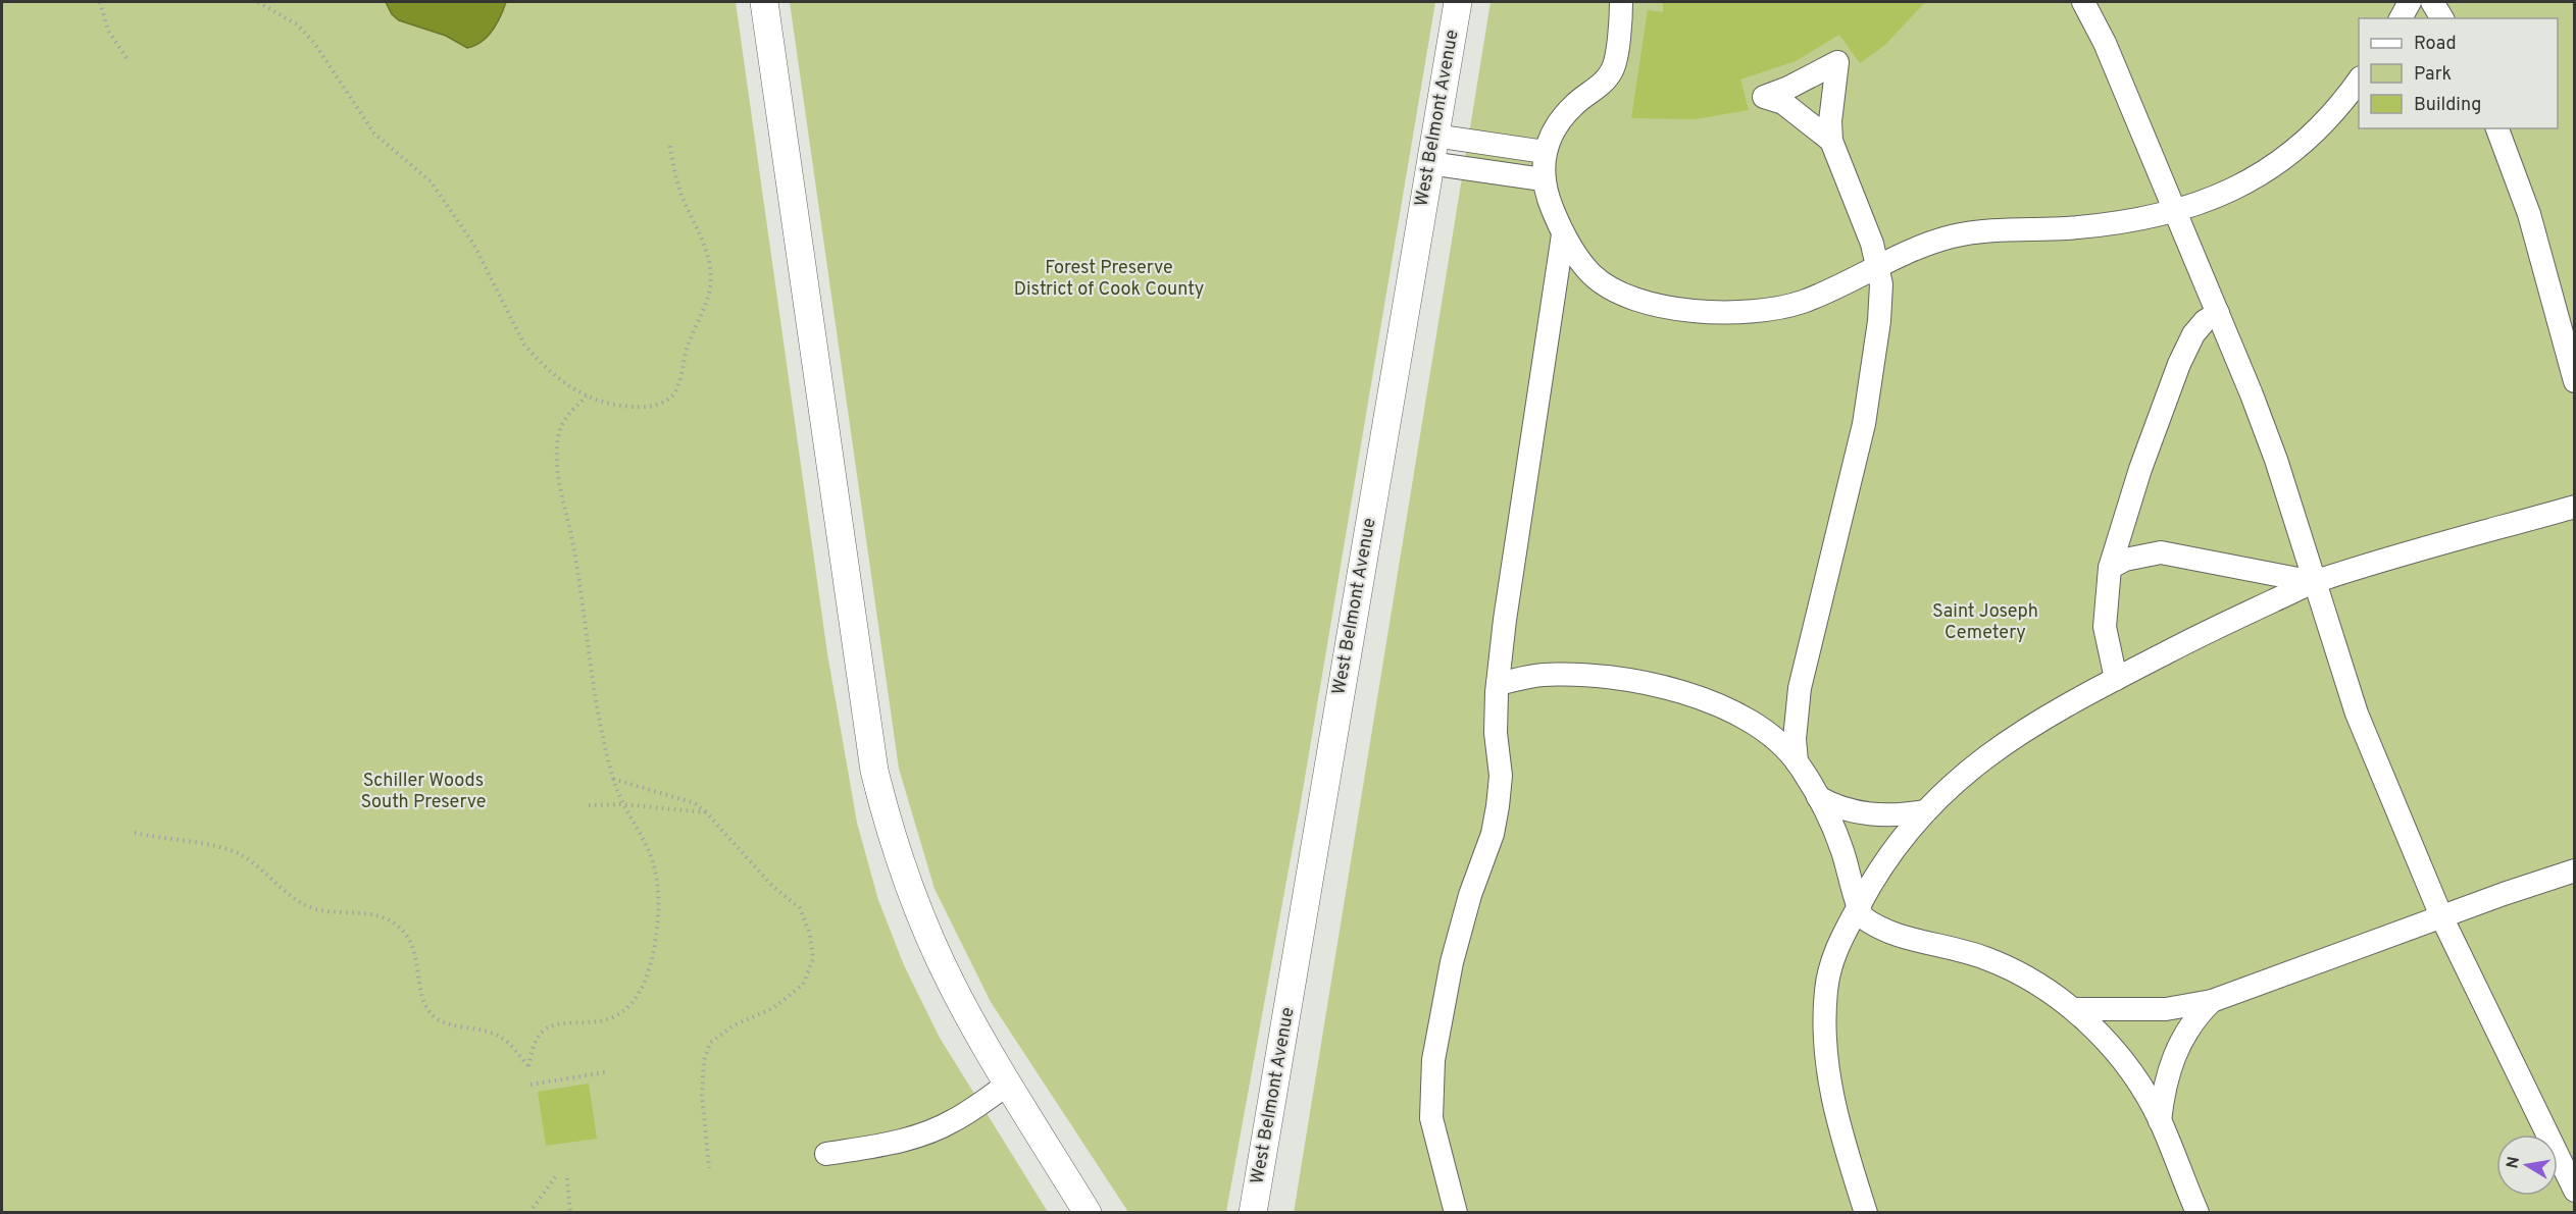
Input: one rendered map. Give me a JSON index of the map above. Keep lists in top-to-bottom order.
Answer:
{
  "streets": {
    "main road": ["West Belmont Avenue"]
  },
  "parks": ["Forest Preserve District of Cook County", "Saint Joseph Cemetery", "Schiller Woods South Preserve"],
  "legend": ["Road", "Park", "Building"],
  "north": "left"
}
